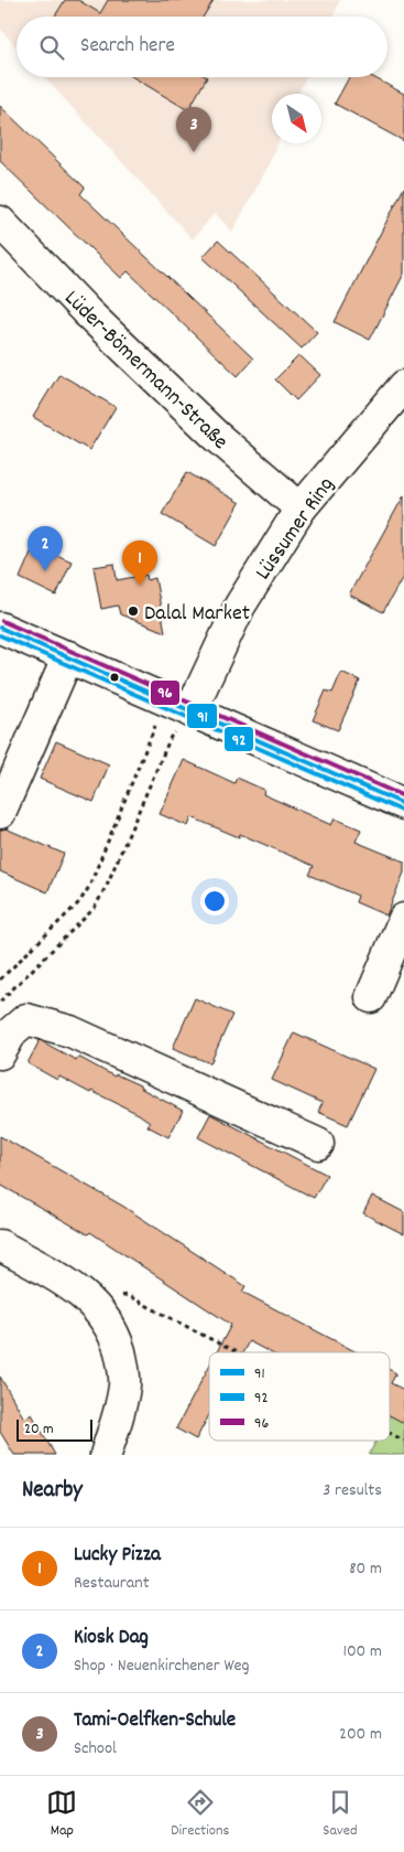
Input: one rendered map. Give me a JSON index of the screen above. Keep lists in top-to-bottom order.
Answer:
{
  "streets": {
    "street": ["Lüder-Bömermann-Straße", "Lüssumer Ring"]
  },
  "crossings": [
    ["Lüder-Bömermann-Straße", "Lüssumer Ring"]
  ],
  "places": ["Dalal Market"],
  "lines": ["transit line 96", "transit line 91", "transit line 92"],
  "legend": ["91", "92", "96"],
  "scale_bar": "20 m",
  "north": "bottom right",
  "page": {
    "search": "Search here",
    "pins": ["3", "2", "1"],
    "scale": "20 m",
    "heading": ["Nearby", "3 results"],
    "list": [
      {
        "mark": "1",
        "name": "Lucky Pizza",
        "note": "Restaurant",
        "value": "80 m"
      },
      {
        "mark": "2",
        "name": "Kiosk Dag",
        "note": "Shop · Neuenkirchener Weg",
        "value": "100 m"
      },
      {
        "mark": "3",
        "name": "Tami-Oelfken-Schule",
        "note": "School",
        "value": "200 m"
      }
    ],
    "nav": ["Map", "Directions", "Saved"]
  }
}
